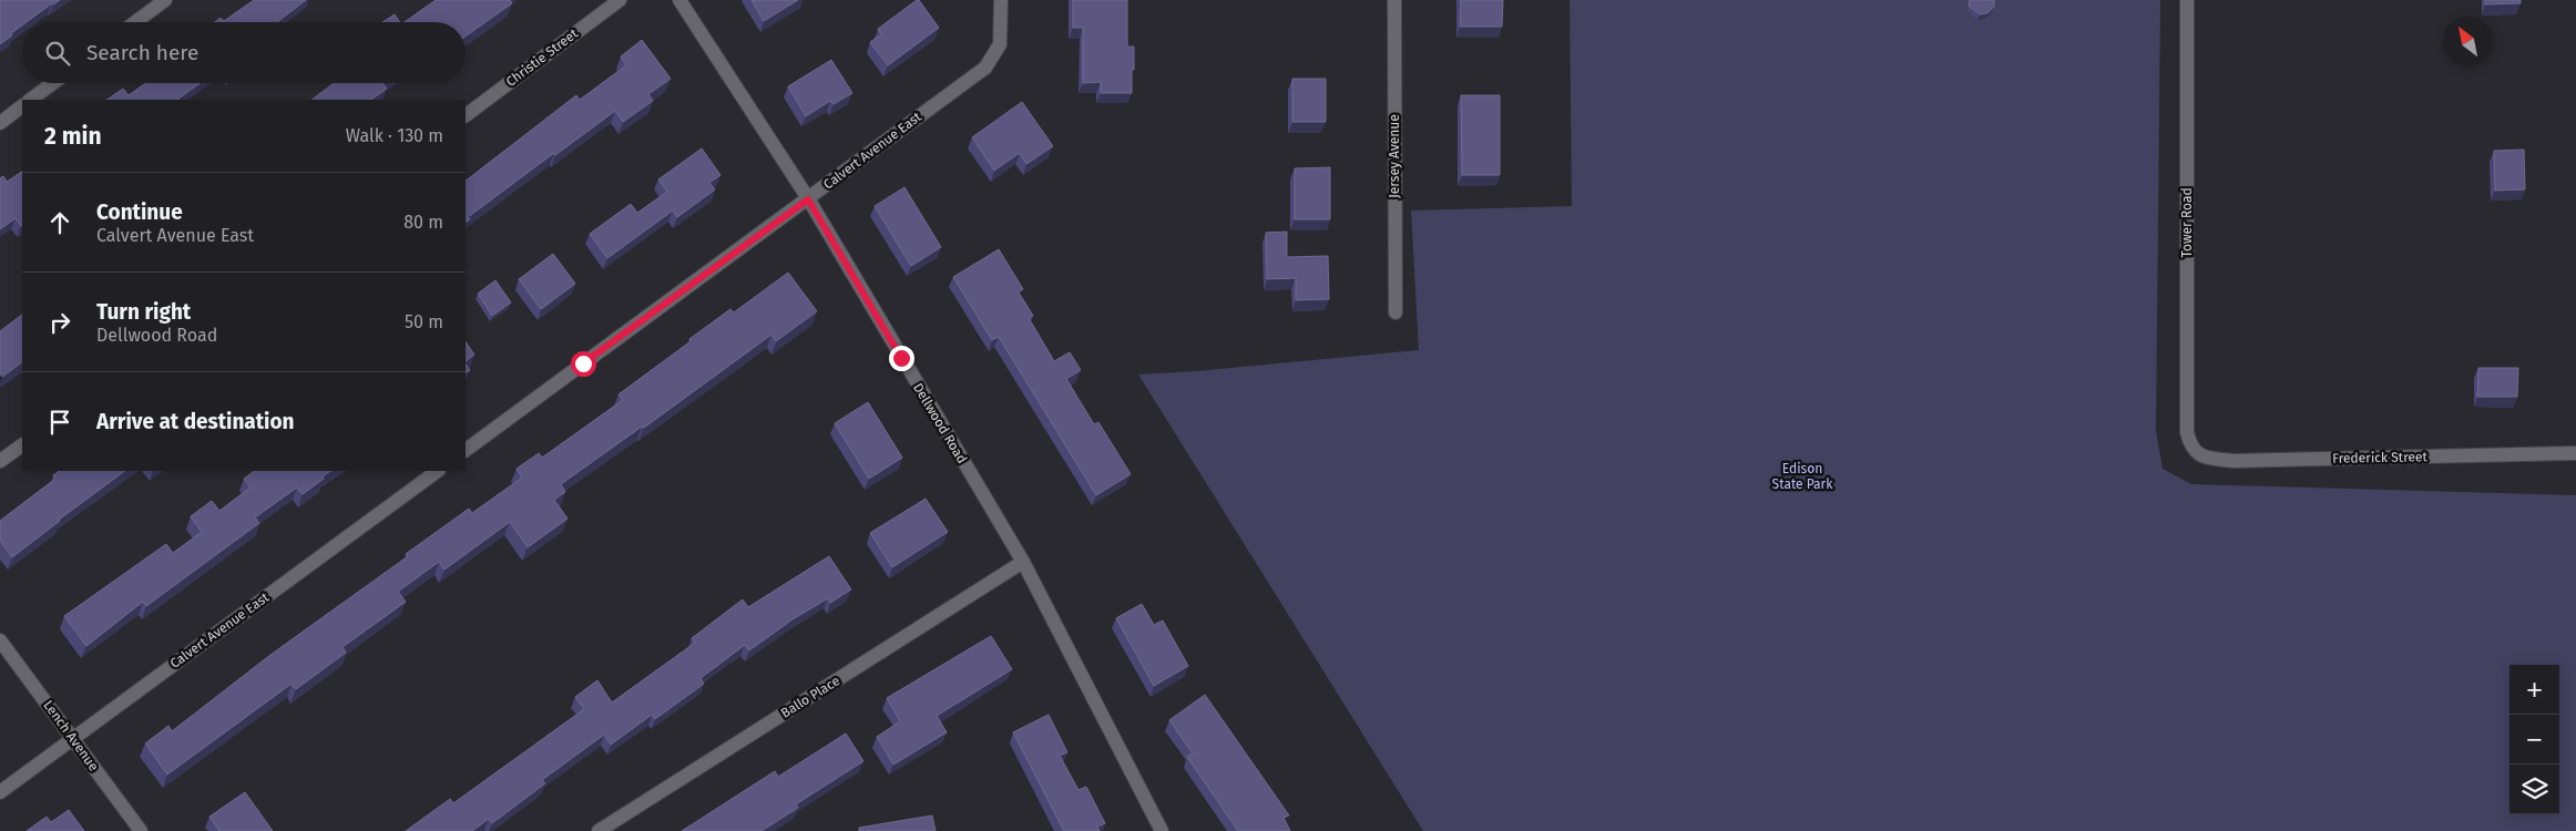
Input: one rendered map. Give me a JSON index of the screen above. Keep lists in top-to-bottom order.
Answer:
{
  "streets": {
    "street": [
      "Christie Street",
      "Calvert Avenue East",
      "Jersey Avenue",
      "Tower Road",
      "Dellwood Road",
      "Frederick Street",
      "Ballo Place",
      "Lench Avenue"
    ]
  },
  "crossings": [
    ["Calvert Avenue East", "Dellwood Road"],
    ["Calvert Avenue East", "Lench Avenue"],
    ["Tower Road", "Frederick Street"],
    ["Dellwood Road", "Ballo Place"]
  ],
  "parks": ["Edison State Park"],
  "north": "top left",
  "page": {
    "search": "Search here",
    "heading": ["2 min", "Walk · 130 m"],
    "list": [
      ["Continue", "Calvert Avenue East", "80 m"],
      ["Turn right", "Dellwood Road", "50 m"],
      "Arrive at destination"
    ],
    "map_buttons": ["+", "−"]
  }
}
